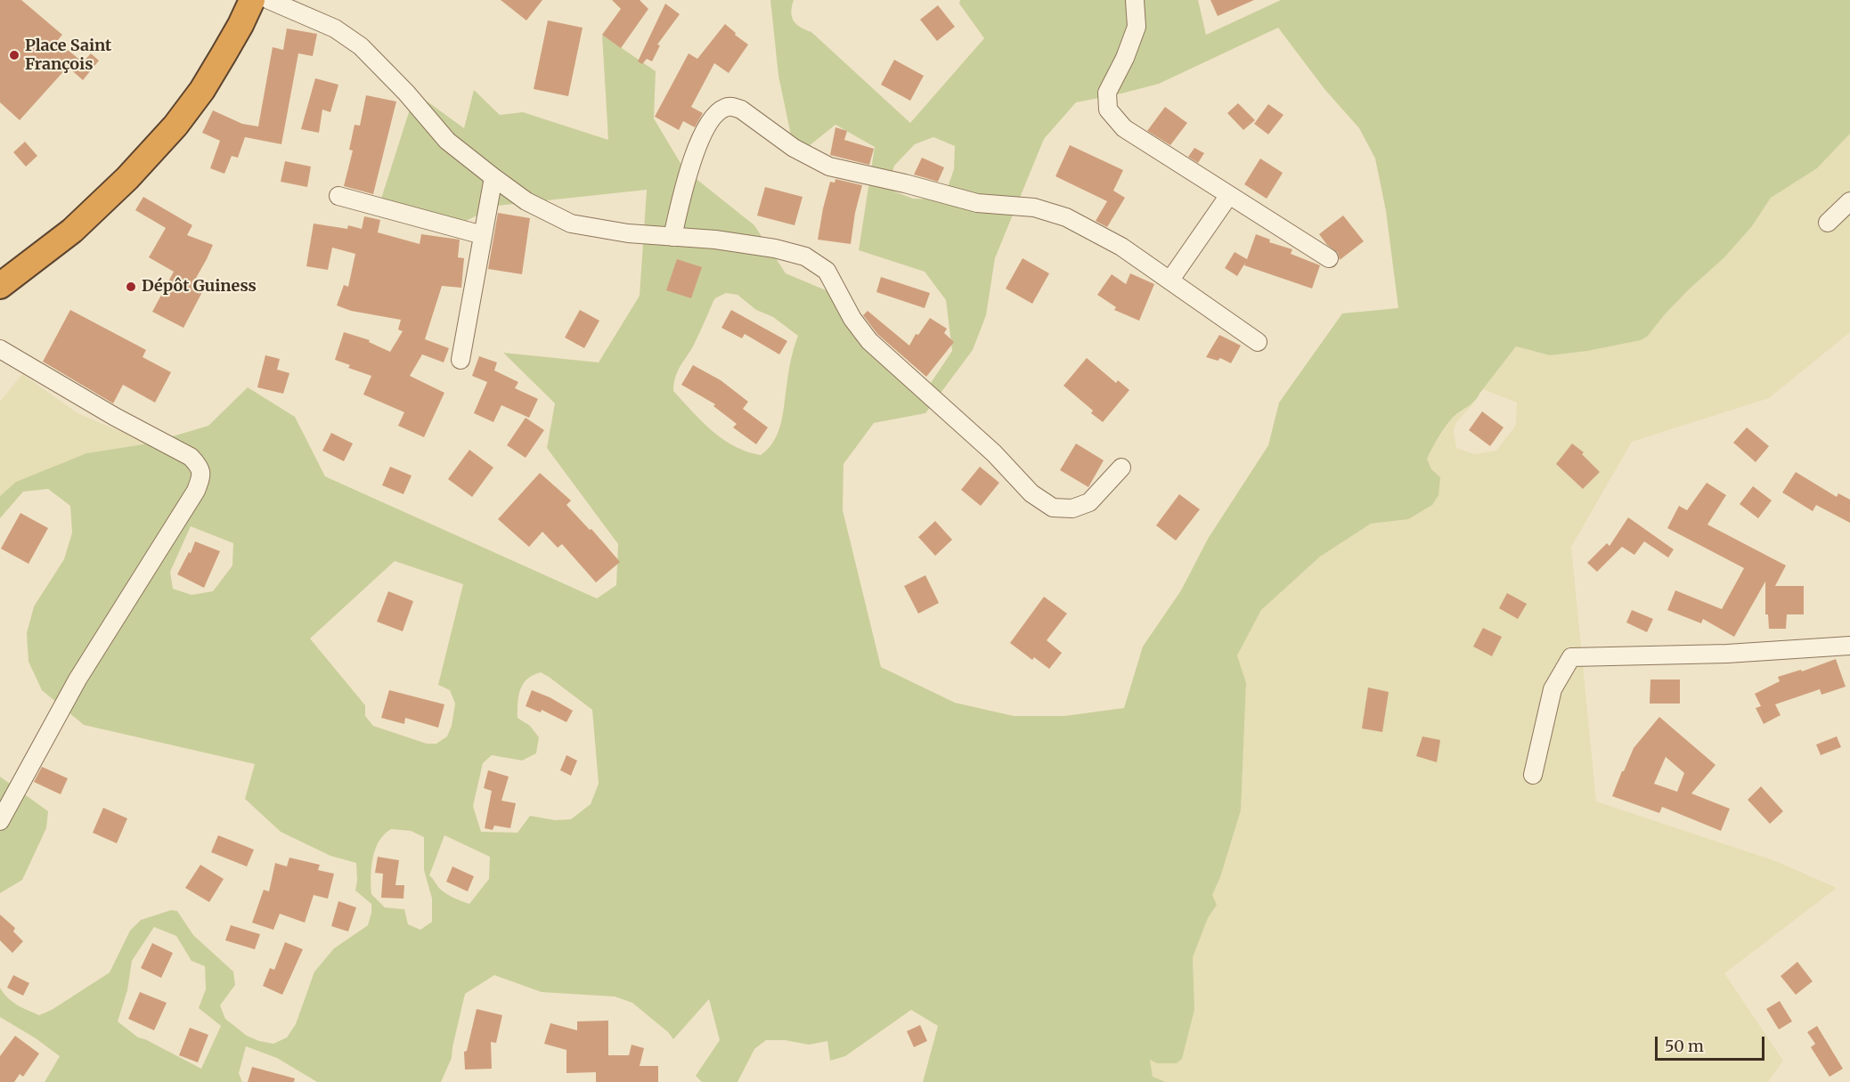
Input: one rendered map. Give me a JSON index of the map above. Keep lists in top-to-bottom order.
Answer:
{
  "places": ["Place Saint François", "Dépôt Guiness"],
  "scale_bar": "50 m"
}
